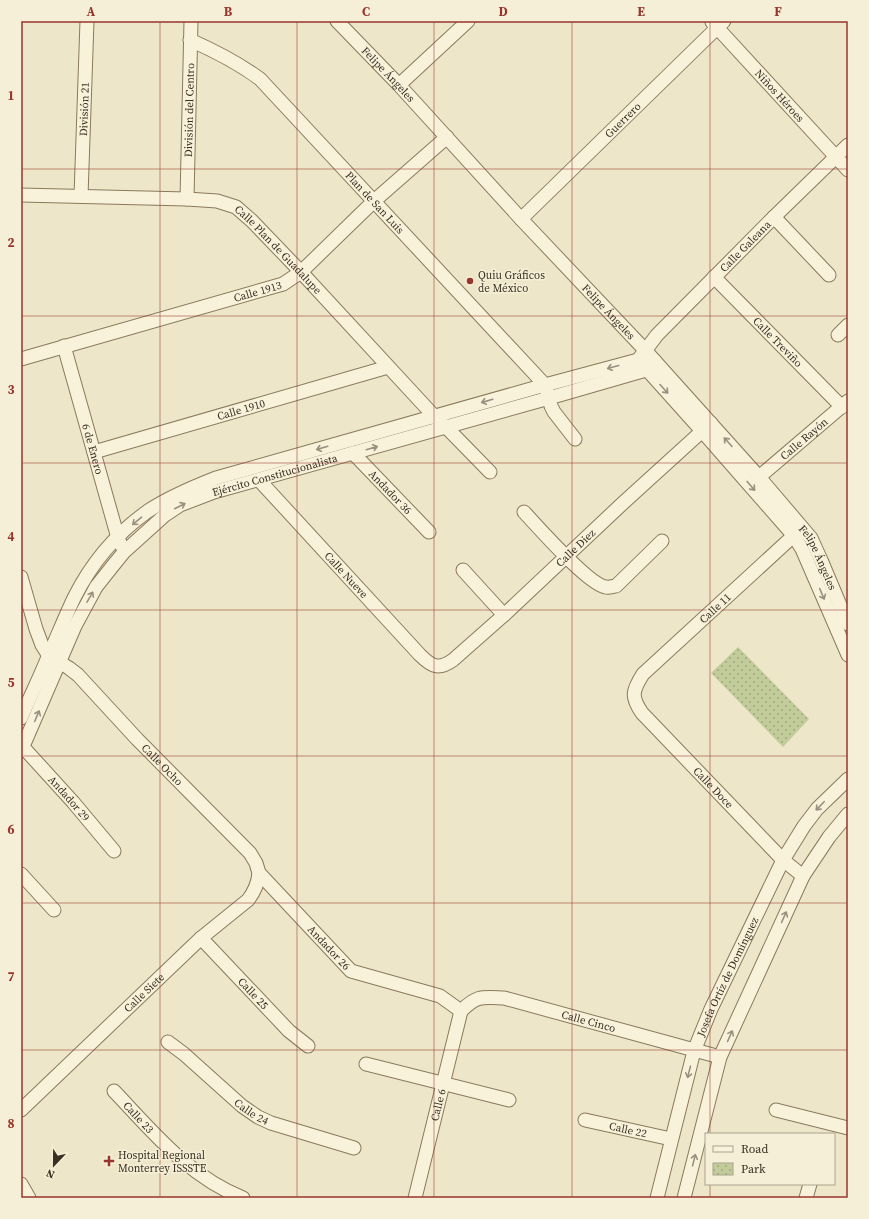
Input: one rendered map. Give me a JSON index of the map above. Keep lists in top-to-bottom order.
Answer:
{
  "streets": {
    "street": [
      "Felipe Ángeles",
      "Niños Héroes",
      "División 21",
      "División del Centro",
      "Guerrero",
      "Plan de San Luis",
      "Calle Galeana",
      "Calle Plan de Guadalupe",
      "Calle 1913",
      "Calle Treviño",
      "Calle 1910",
      "Calle Rayón",
      "6 de Enero",
      "Ejército Constitucionalista",
      "Andador 36",
      "Calle Diez",
      "Calle Nueve",
      "Calle 11",
      "Calle Ocho",
      "Calle Doce",
      "Andador 29",
      "Andador 26",
      "Josefa Ortíz de Domínguez",
      "Calle Siete",
      "Calle 25",
      "Calle Cinco",
      "Calle 6",
      "Calle 24",
      "Calle 23",
      "Calle 22"
    ]
  },
  "crossings": [
    ["Felipe Ángeles", "Guerrero"],
    ["Felipe Ángeles", "Calle Galeana"],
    ["Felipe Ángeles", "Calle 1913"],
    ["Felipe Ángeles", "Calle Rayón"],
    ["Felipe Ángeles", "Ejército Constitucionalista"],
    ["Felipe Ángeles", "Calle Diez"],
    ["Felipe Ángeles", "Calle 11"],
    ["Niños Héroes", "Guerrero"],
    ["Niños Héroes", "Calle Galeana"],
    ["División 21", "Calle Plan de Guadalupe"],
    ["División del Centro", "Plan de San Luis"],
    ["División del Centro", "Calle Plan de Guadalupe"],
    ["Plan de San Luis", "Calle 1913"],
    ["Plan de San Luis", "Ejército Constitucionalista"],
    ["Calle Galeana", "Calle Treviño"],
    ["Calle Galeana", "Ejército Constitucionalista"],
    ["Calle Plan de Guadalupe", "Calle 1913"],
    ["Calle Plan de Guadalupe", "Calle 1910"],
    ["Calle Plan de Guadalupe", "Ejército Constitucionalista"],
    ["Calle 1913", "6 de Enero"],
    ["Calle Treviño", "Calle Rayón"],
    ["Calle 1910", "6 de Enero"],
    ["6 de Enero", "Ejército Constitucionalista"],
    ["Ejército Constitucionalista", "Andador 36"],
    ["Ejército Constitucionalista", "Calle Nueve"],
    ["Ejército Constitucionalista", "Calle Ocho"],
    ["Ejército Constitucionalista", "Andador 29"],
    ["Calle Diez", "Calle Nueve"],
    ["Calle 11", "Calle Doce"],
    ["Calle Ocho", "Andador 26"],
    ["Calle Ocho", "Calle Siete"],
    ["Calle Doce", "Josefa Ortíz de Domínguez"],
    ["Andador 26", "Calle Siete"],
    ["Andador 26", "Calle Cinco"],
    ["Andador 26", "Calle 6"],
    ["Josefa Ortíz de Domínguez", "Calle Cinco"],
    ["Josefa Ortíz de Domínguez", "Calle 22"],
    ["Calle Siete", "Calle 25"],
    ["Calle Cinco", "Calle 6"]
  ],
  "places": {
    "other": ["Quiu Gráficos de México"],
    "health": ["Hospital Regional Monterrey ISSSTE"]
  },
  "legend": ["Road", "Park"],
  "north": "bottom",
  "grid": {
    "columns": [
      "A",
      "B",
      "C",
      "D",
      "E",
      "F"
    ],
    "rows": [
      "1",
      "2",
      "3",
      "4",
      "5",
      "6",
      "7",
      "8"
    ]
  }
}
